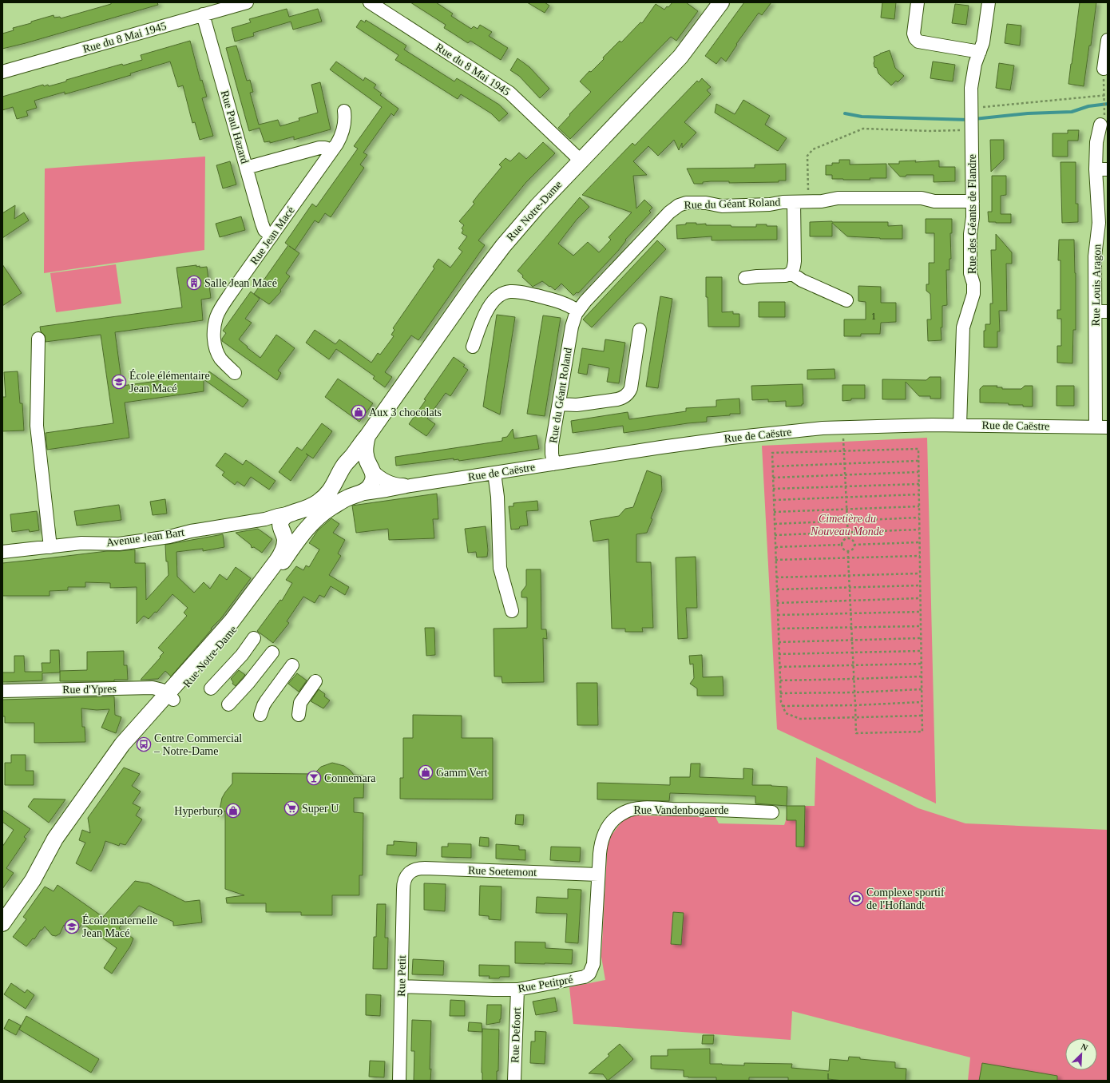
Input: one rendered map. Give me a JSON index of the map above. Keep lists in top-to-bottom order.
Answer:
{
  "streets": {
    "main road": ["Rue Notre-Dame"],
    "street": [
      "Rue du 8 Mai 1945",
      "Rue Paul Hazard",
      "Rue du Géant Roland",
      "Rue des Géants de Flandre",
      "Rue Jean Macé",
      "Rue Louis Aragon",
      "Rue de Caëstre",
      "Avenue Jean Bart",
      "Rue d'Ypres",
      "Rue Vandenbogaerde",
      "Rue Soetemont",
      "Rue Petit",
      "Rue Petitpré",
      "Rue Defoort"
    ]
  },
  "crossings": [
    ["Rue du 8 Mai 1945", "Rue Paul Hazard"],
    ["Rue du 8 Mai 1945", "Rue Notre-Dame"],
    ["Rue Paul Hazard", "Rue Jean Macé"],
    ["Rue du Géant Roland", "Rue des Géants de Flandre"],
    ["Rue du Géant Roland", "Rue de Caëstre"],
    ["Rue Notre-Dame", "Rue de Caëstre"],
    ["Rue Notre-Dame", "Avenue Jean Bart"],
    ["Rue Notre-Dame", "Rue d'Ypres"],
    ["Rue des Géants de Flandre", "Rue de Caëstre"],
    ["Rue Louis Aragon", "Rue de Caëstre"],
    ["Rue Vandenbogaerde", "Rue Soetemont"],
    ["Rue Vandenbogaerde", "Rue Petitpré"],
    ["Rue Soetemont", "Rue Petit"],
    ["Rue Soetemont", "Rue Petitpré"],
    ["Rue Petit", "Rue Petitpré"],
    ["Rue Petitpré", "Rue Defoort"]
  ],
  "parks": ["Cimetière du Nouveau Monde"],
  "places": {
    "building": ["Salle Jean Macé"],
    "school or university": ["École élémentaire Jean Macé", "École maternelle Jean Macé"],
    "shop": ["Aux 3 chocolats", "Gamm Vert", "Hyperburo"],
    "bus stop": ["Centre Commercial – Notre-Dame"],
    "bar": ["Connemara"],
    "supermarket": ["Super U"],
    "sports": ["Complexe sportif de l'Hoflandt"]
  },
  "house_numbers": ["1"],
  "north": "top right"
}
